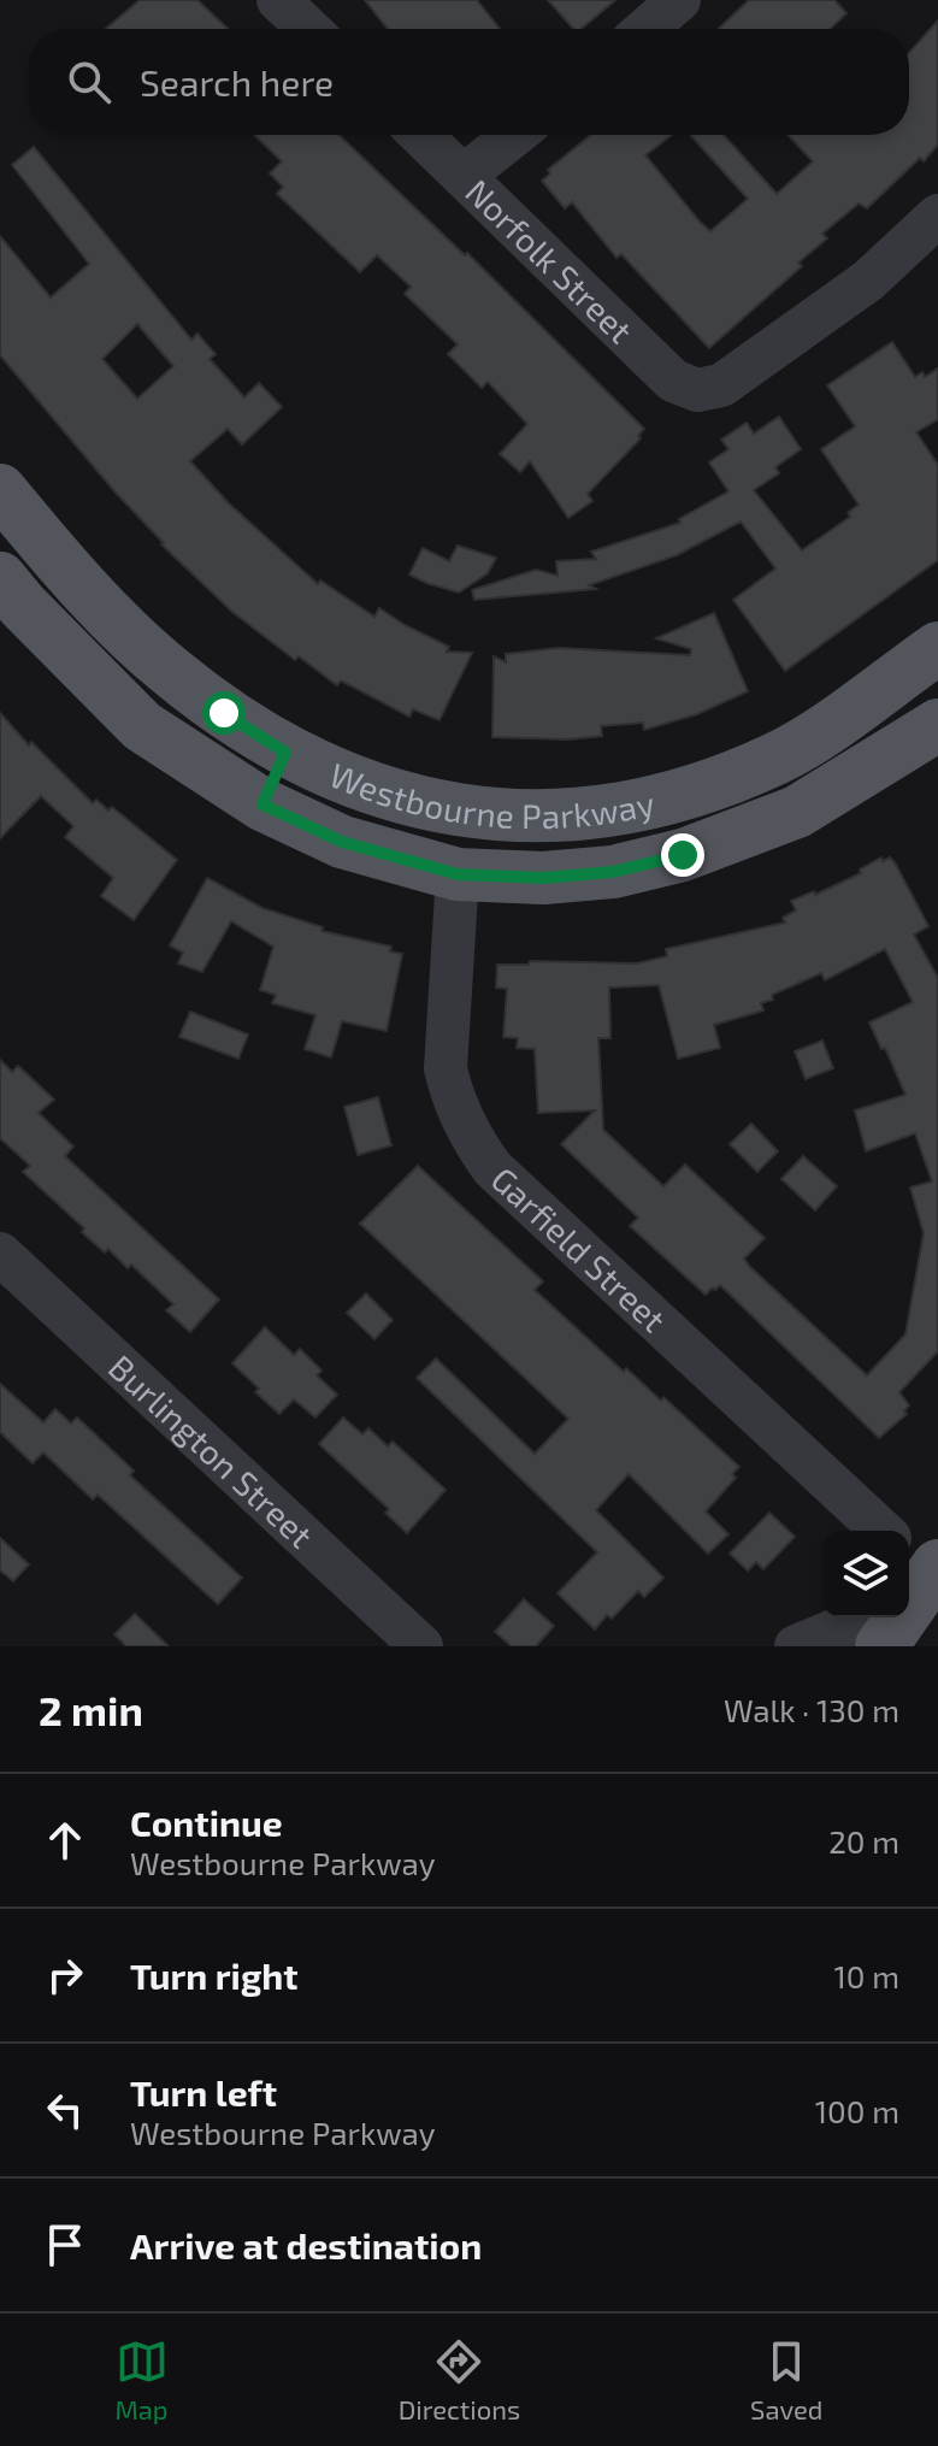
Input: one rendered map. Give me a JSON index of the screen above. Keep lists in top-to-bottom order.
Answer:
{
  "streets": {
    "main road": ["Westbourne Parkway"],
    "street": ["Norfolk Street", "Garfield Street", "Burlington Street"]
  },
  "crossings": [
    ["Westbourne Parkway", "Garfield Street"]
  ],
  "page": {
    "search": "Search here",
    "heading": ["2 min", "Walk · 130 m"],
    "list": [
      ["Continue", "Westbourne Parkway", "20 m"],
      ["Turn right", "10 m"],
      ["Turn left", "Westbourne Parkway", "100 m"],
      "Arrive at destination"
    ],
    "nav": ["Map", "Directions", "Saved"]
  }
}
